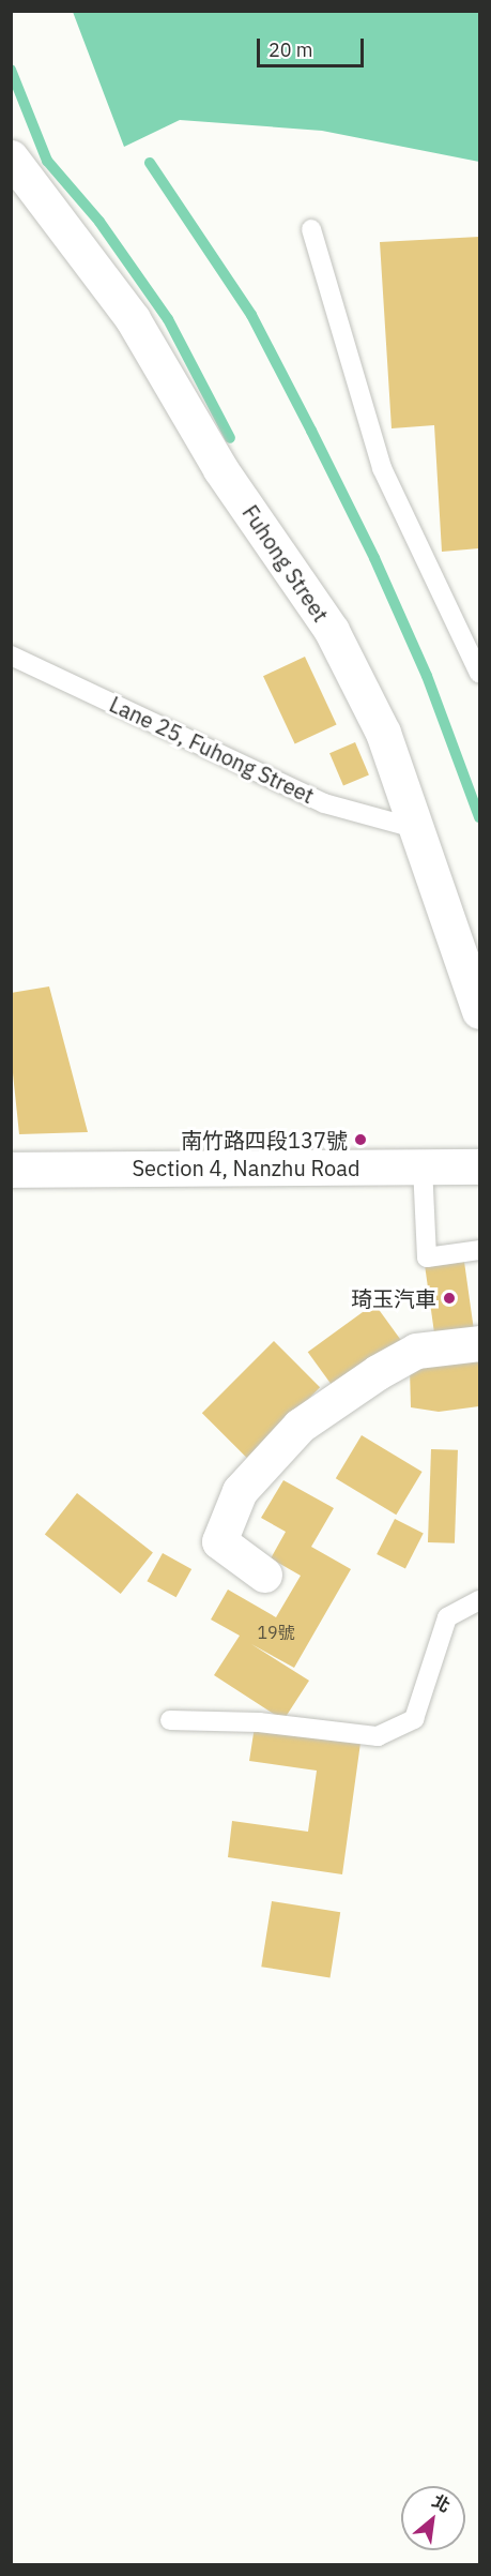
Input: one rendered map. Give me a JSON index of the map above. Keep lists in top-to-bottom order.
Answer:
{
  "streets": {
    "street": ["Fuhong Street", "Section 4, Nanzhu Road"],
    "lane": ["Lane 25, Fuhong Street"]
  },
  "crossings": [
    ["Fuhong Street", "Lane 25, Fuhong Street"]
  ],
  "places": ["南竹路四段137號", "琦玉汽車"],
  "house_numbers": ["19號"],
  "scale_bar": "20 m",
  "north": "top right"
}
